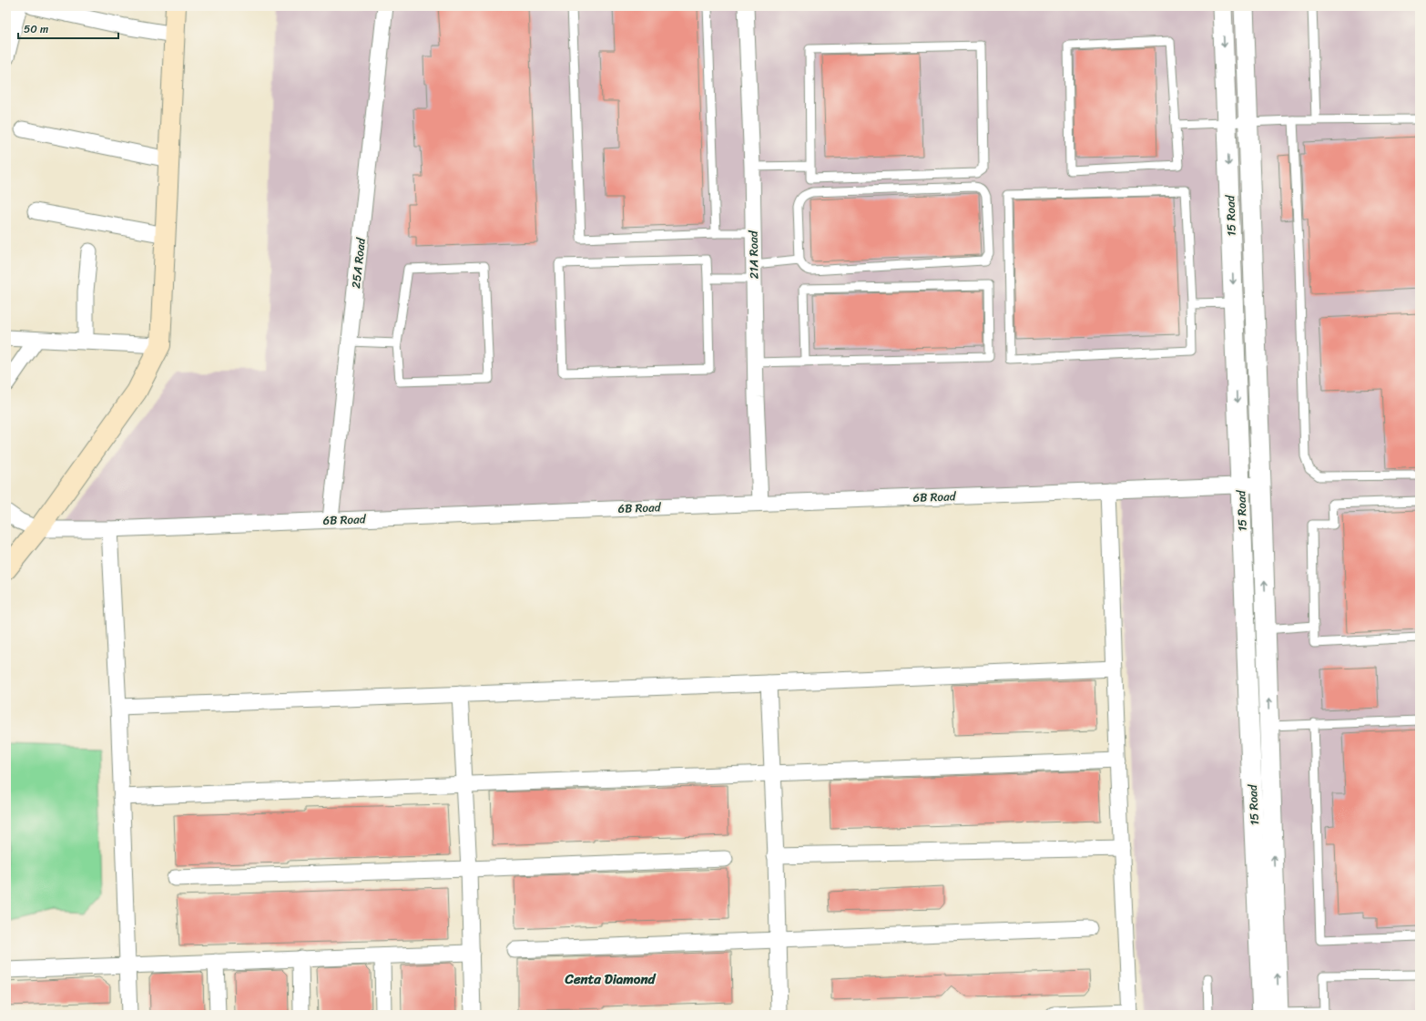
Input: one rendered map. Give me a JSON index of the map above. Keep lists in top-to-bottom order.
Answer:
{
  "streets": {
    "street": [
      "15 Road",
      "21A Road",
      "25A Road",
      "6B Road"
    ]
  },
  "crossings": [
    ["15 Road", "6B Road"],
    ["21A Road", "6B Road"],
    ["25A Road", "6B Road"]
  ],
  "districts": ["Centa Diamond"],
  "scale_bar": "50 m"
}
